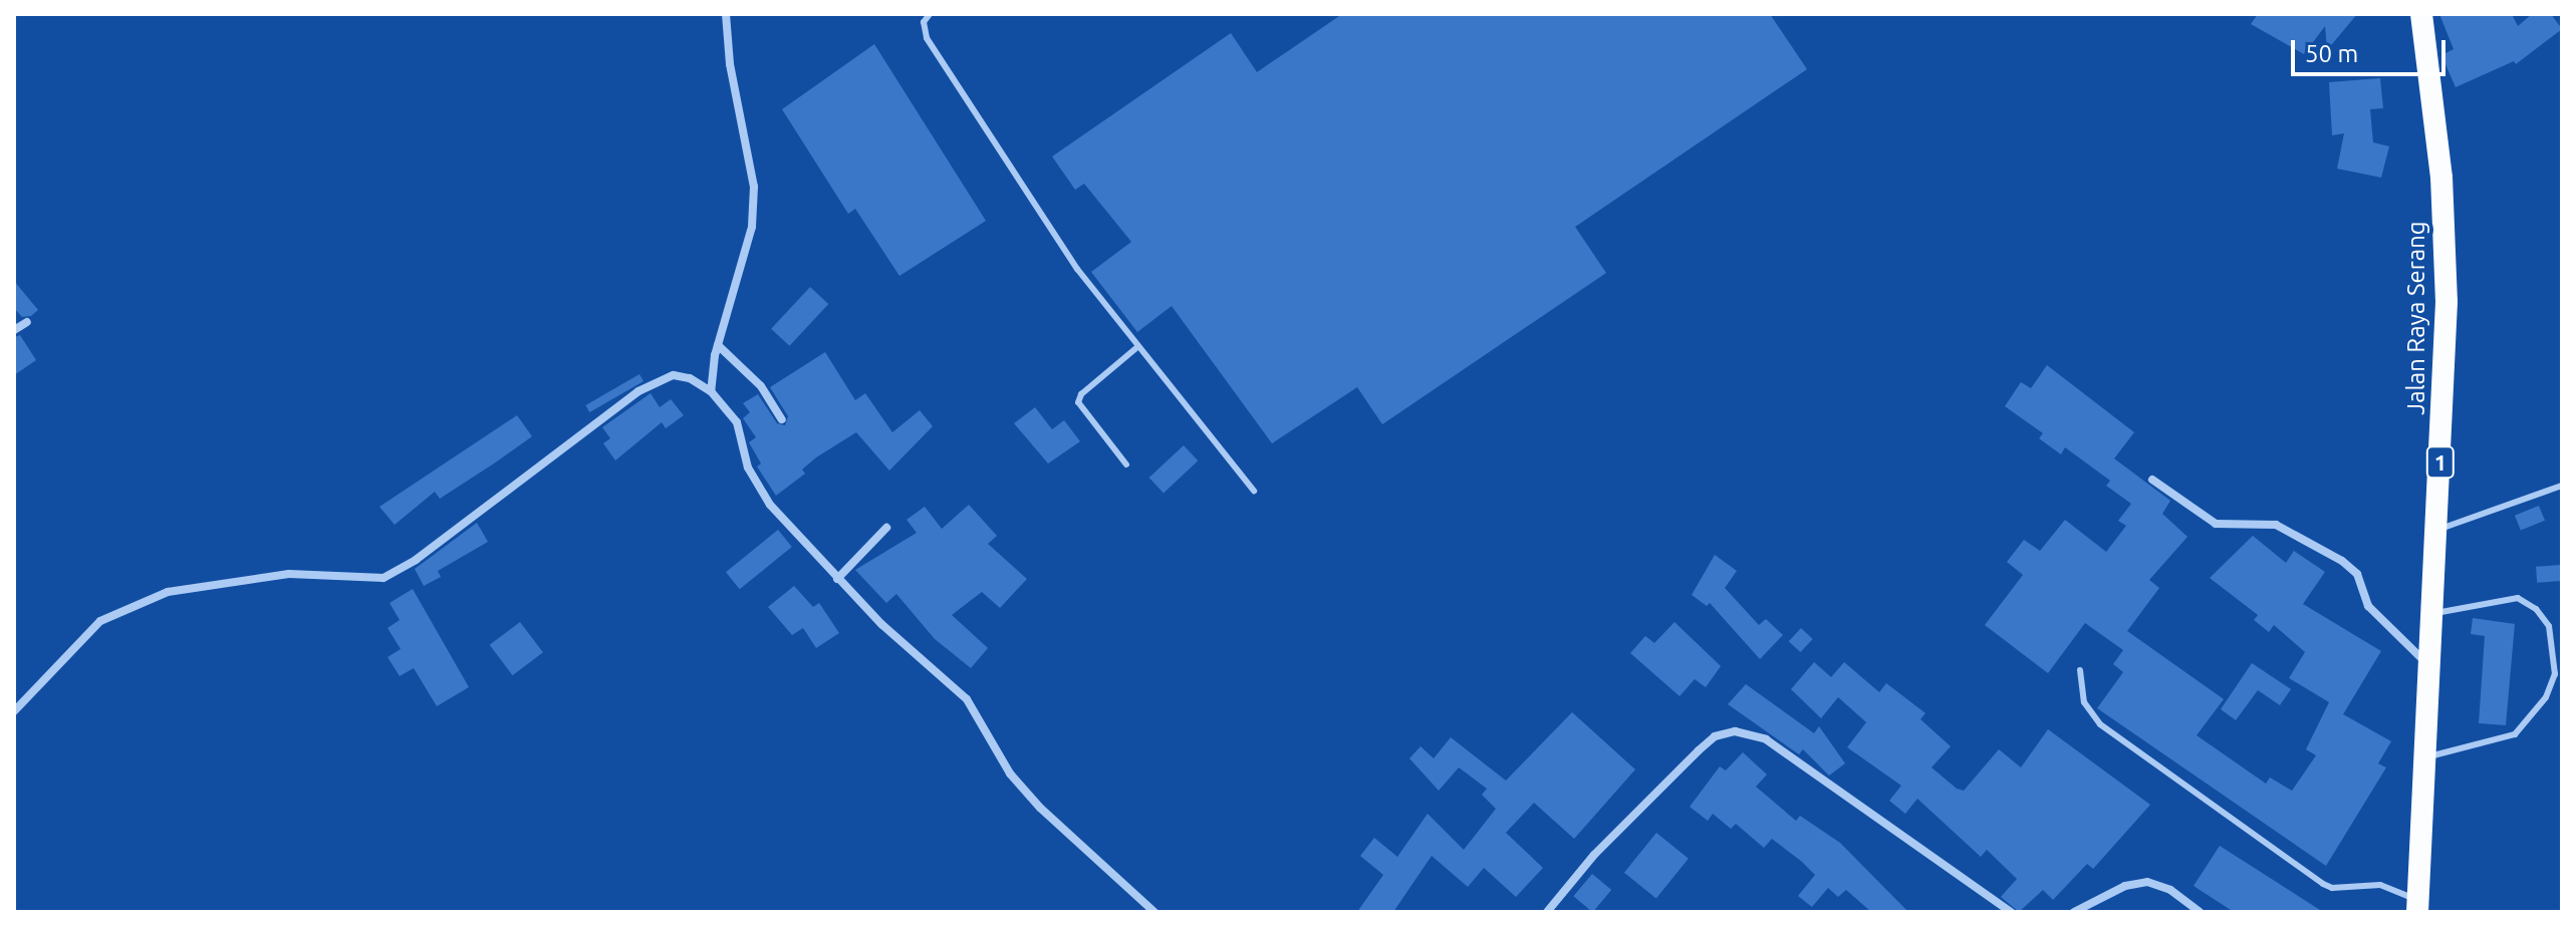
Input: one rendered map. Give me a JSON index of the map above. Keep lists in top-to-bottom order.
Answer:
{
  "streets": {
    "highway": ["Jalan Raya Serang", "1"]
  },
  "scale_bar": "50 m"
}
